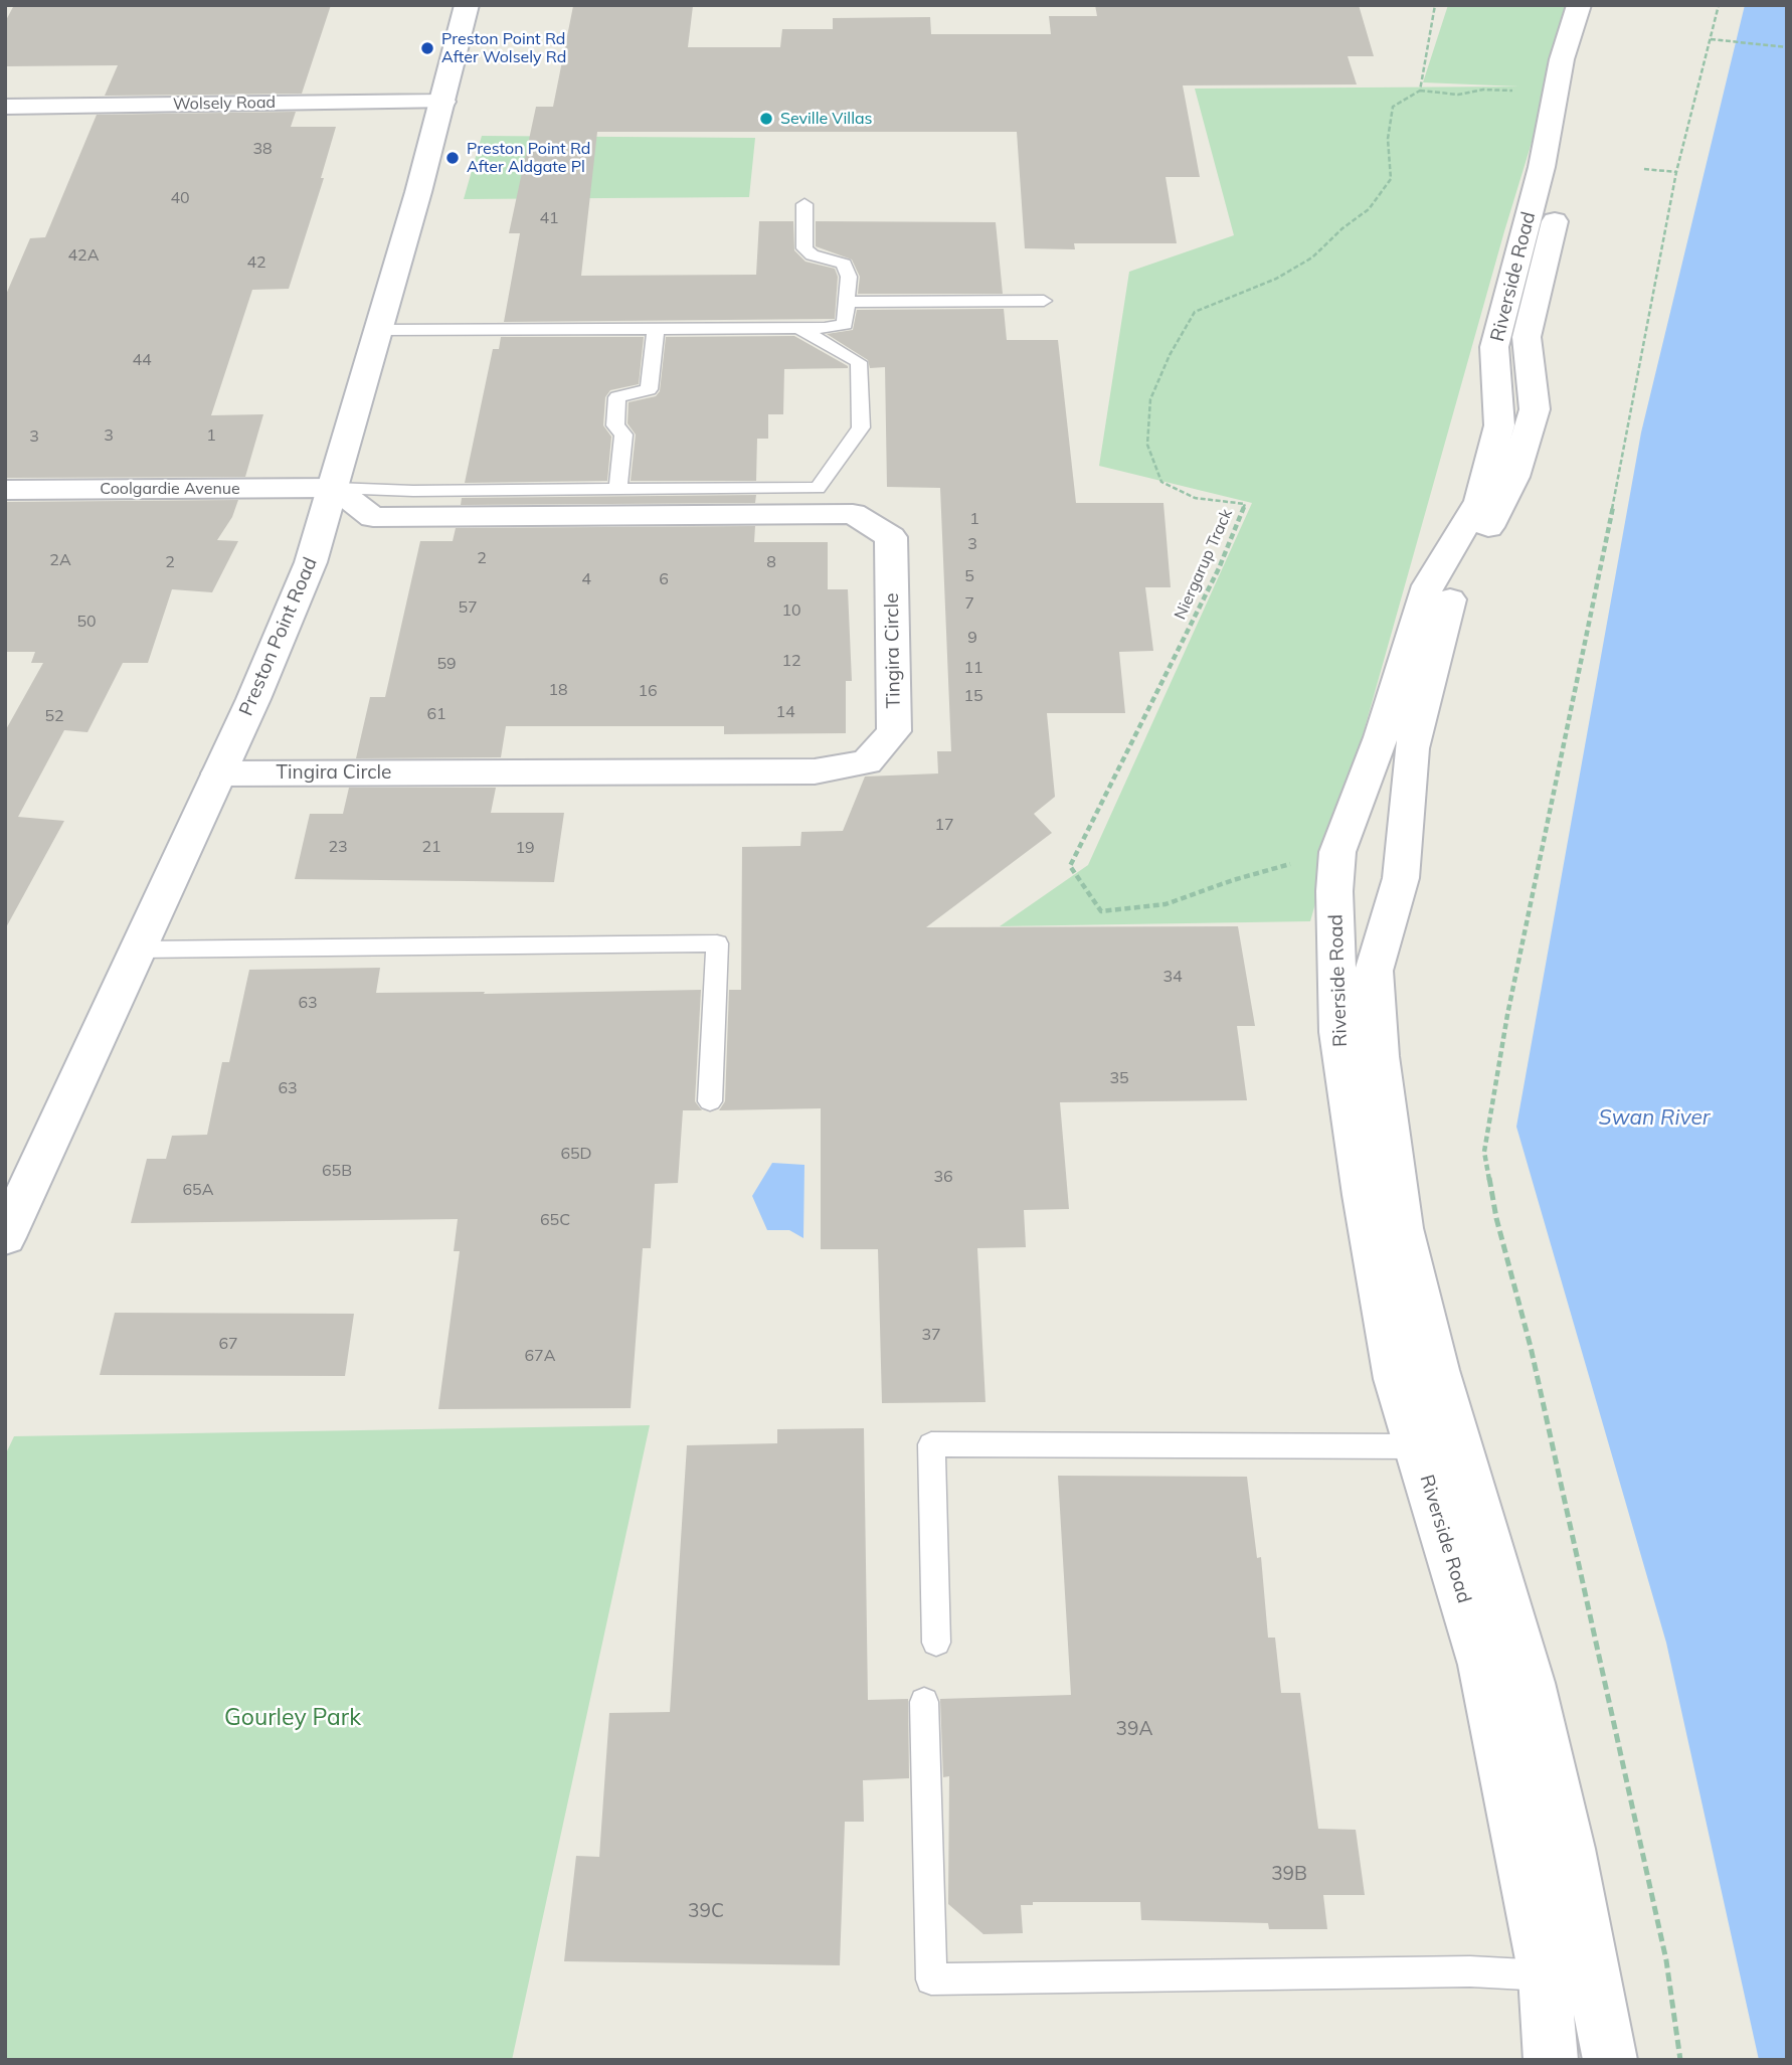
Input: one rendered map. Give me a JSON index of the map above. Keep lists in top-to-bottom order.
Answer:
{
  "streets": {
    "street": [
      "Wolsely Road",
      "Riverside Road",
      "Coolgardie Avenue",
      "Preston Point Road",
      "Tingira Circle"
    ],
    "path": ["Niergarup Track"]
  },
  "crossings": [
    ["Wolsely Road", "Preston Point Road"],
    ["Coolgardie Avenue", "Preston Point Road"],
    ["Coolgardie Avenue", "Tingira Circle"],
    ["Preston Point Road", "Tingira Circle"]
  ],
  "water": ["Swan River"],
  "parks": ["Gourley Park"],
  "places": ["Preston Point Rd After Wolsely Rd", "Seville Villas", "Preston Point Rd After Aldgate Pl"],
  "house_numbers": [
    "38",
    "40",
    "41",
    "42A",
    "42",
    "44",
    "3",
    "1",
    "3",
    "1",
    "3",
    "2",
    "2A",
    "2",
    "8",
    "5",
    "4",
    "6",
    "7",
    "57",
    "10",
    "50",
    "9",
    "12",
    "59",
    "11",
    "18",
    "16",
    "15",
    "14",
    "61",
    "52",
    "17",
    "23",
    "21",
    "19",
    "34",
    "63",
    "35",
    "63",
    "65D",
    "65B",
    "36",
    "65A",
    "65C",
    "37",
    "67",
    "67A",
    "39A",
    "39B",
    "39C"
  ]
}
